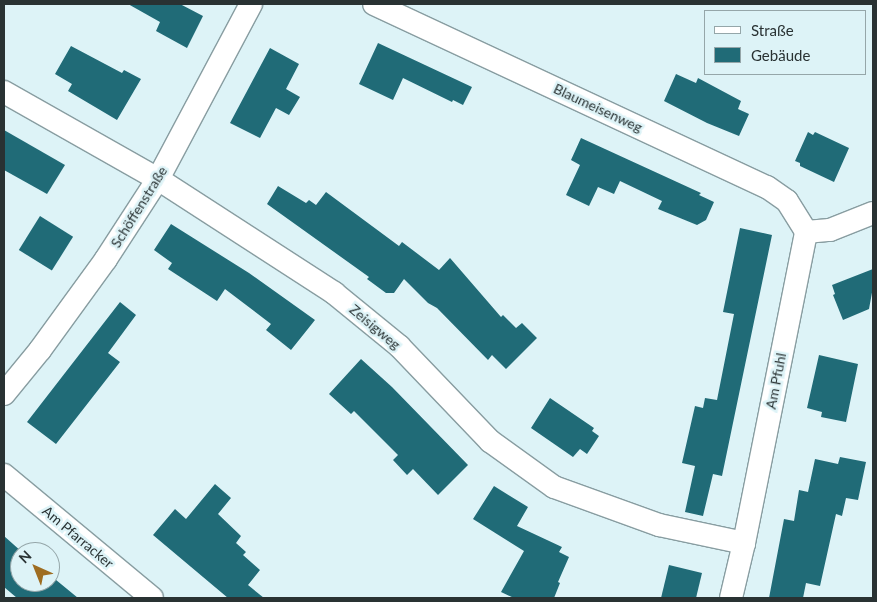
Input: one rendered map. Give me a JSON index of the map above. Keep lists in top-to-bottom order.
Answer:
{
  "streets": {
    "street": [
      "Blaumeisenweg",
      "Schöffenstraße",
      "Zeisigweg",
      "Am Pfuhl",
      "Am Pfarracker"
    ]
  },
  "crossings": [
    ["Blaumeisenweg", "Am Pfuhl"],
    ["Schöffenstraße", "Zeisigweg"],
    ["Zeisigweg", "Am Pfuhl"]
  ],
  "legend": ["Straße", "Gebäude"],
  "north": "top left"
}
